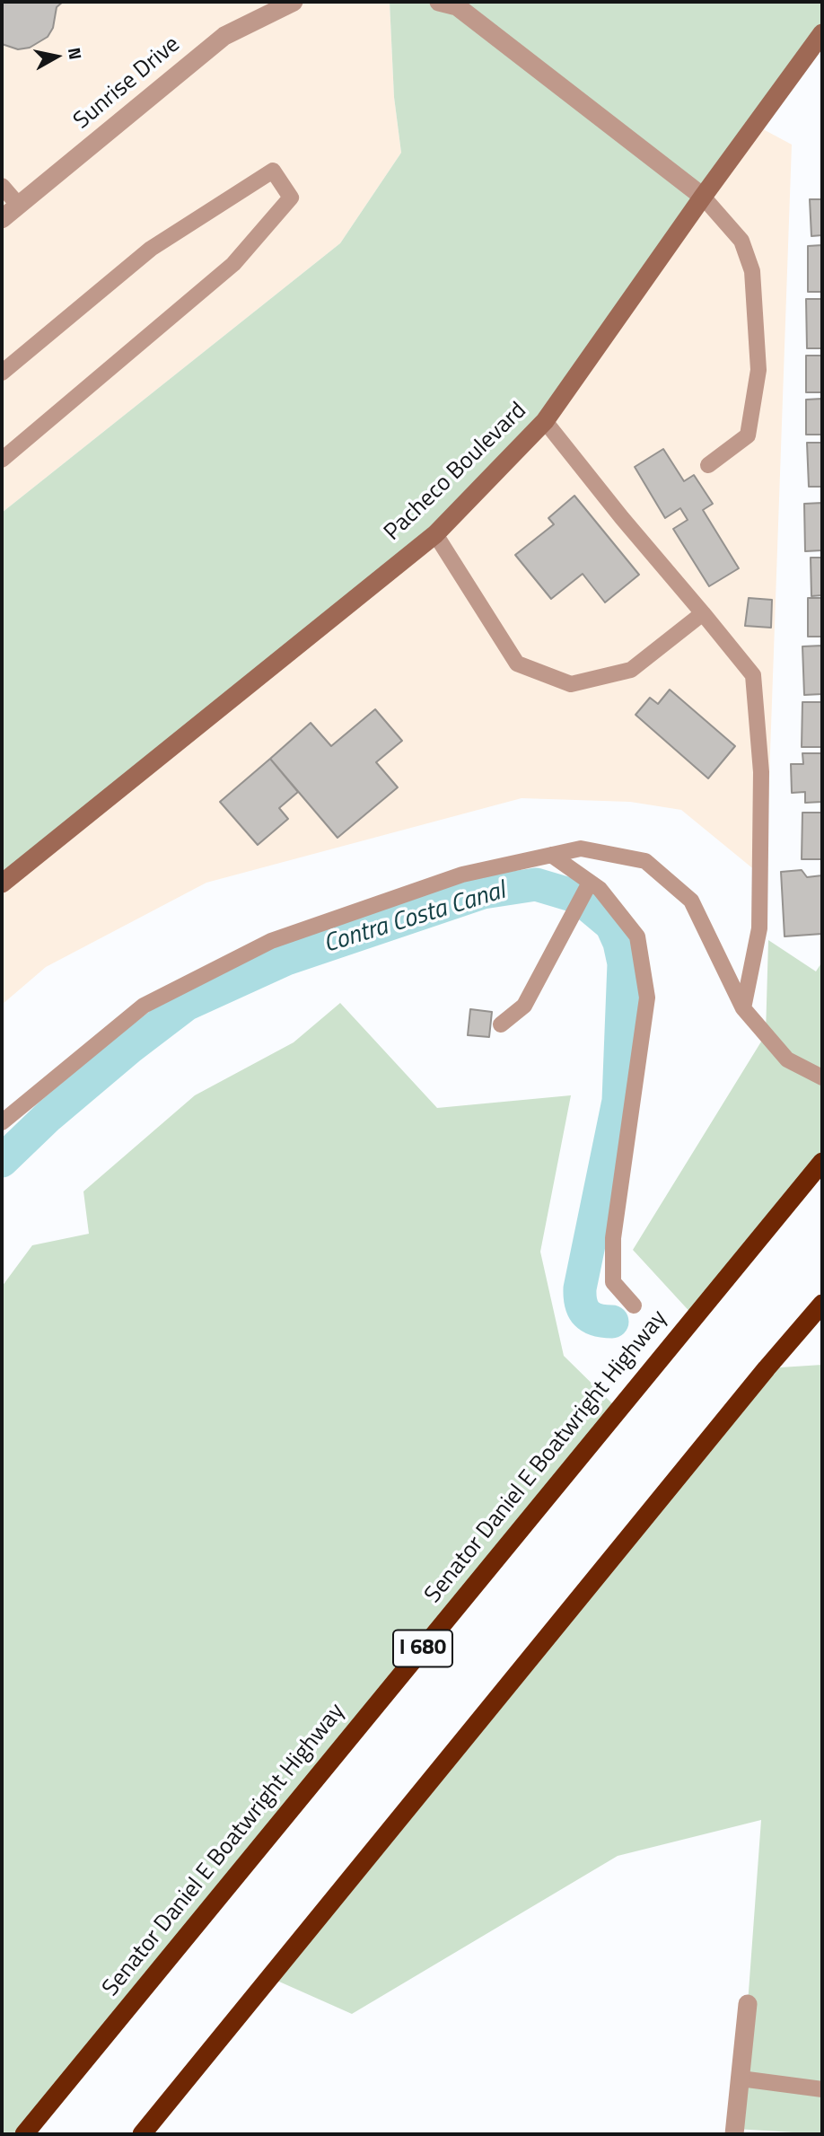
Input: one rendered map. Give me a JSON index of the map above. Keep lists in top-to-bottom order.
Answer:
{
  "streets": {
    "highway": ["Senator Daniel E Boatwright Highway", "I 680"],
    "main road": ["Pacheco Boulevard"],
    "street": ["Sunrise Drive"]
  },
  "water": ["Contra Costa Canal"],
  "north": "right"
}
